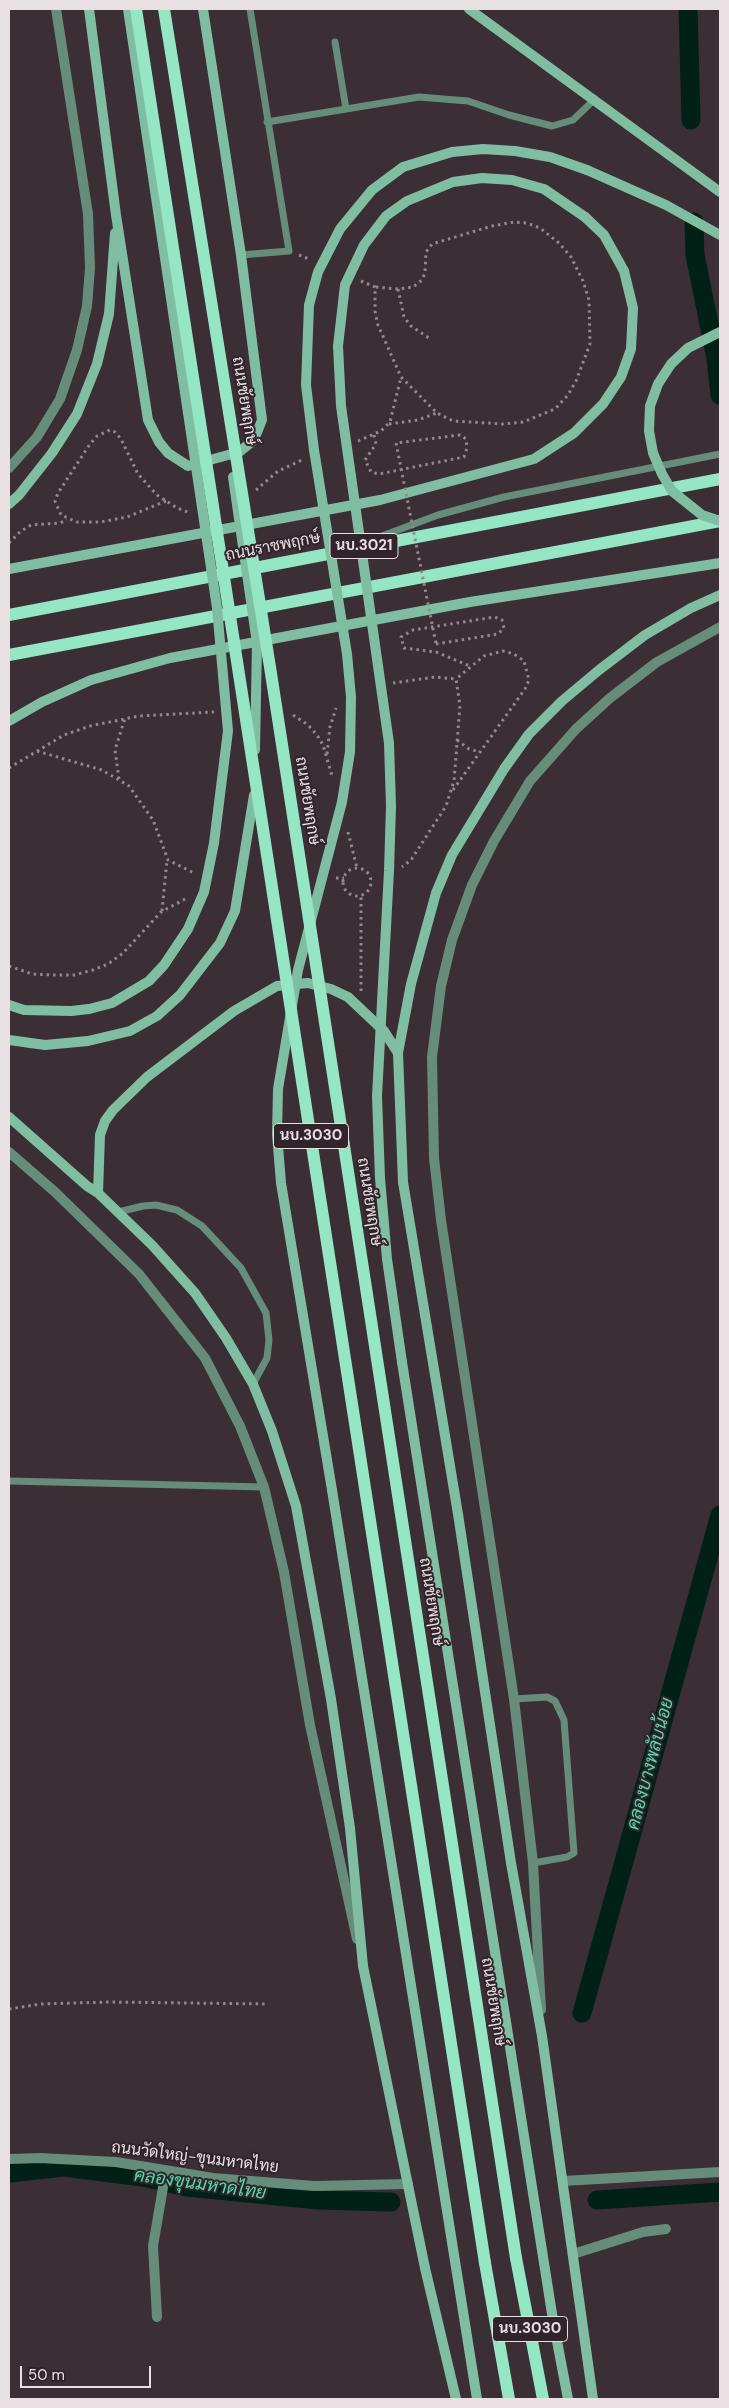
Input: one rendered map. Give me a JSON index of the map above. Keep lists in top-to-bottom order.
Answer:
{
  "streets": {
    "main road": [
      "ถนนชัยพฤกษ์",
      "นบ.3021",
      "ถนนราชพฤกษ์",
      "นบ.3030"
    ],
    "street": ["ถนนวัดใหญ่-ขุนมหาดไทย"]
  },
  "water": ["คลองบางพลับน้อย", "คลองขุนมหาดไทย"],
  "scale_bar": "50 m"
}
